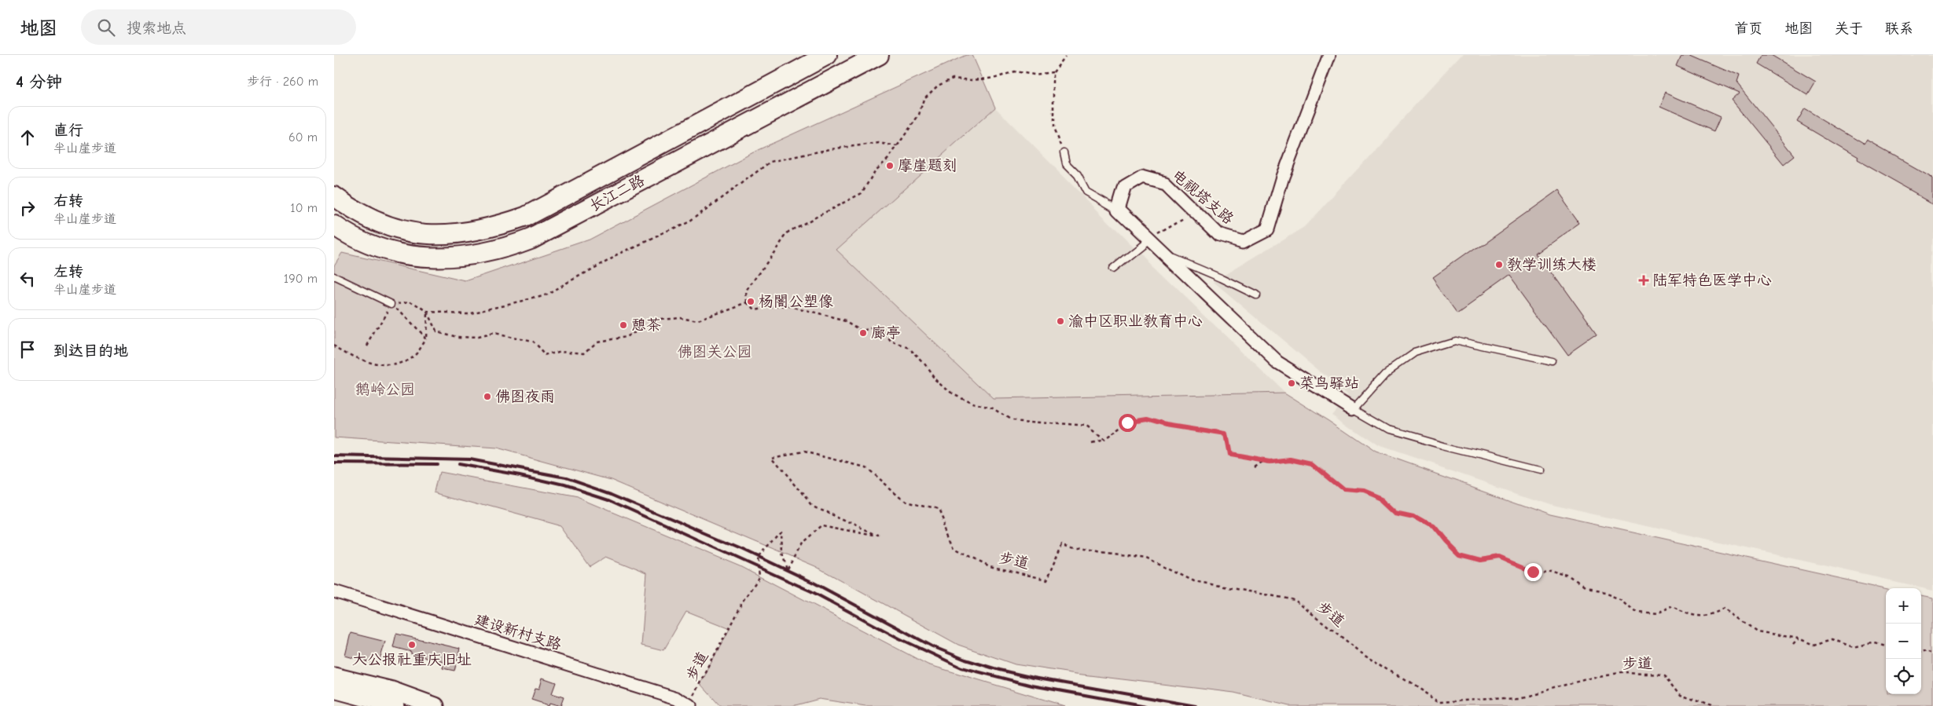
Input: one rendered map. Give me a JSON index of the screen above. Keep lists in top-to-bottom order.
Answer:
{
  "streets": {
    "main road": ["长江二路"],
    "street": ["电视塔支路", "建设新村支路"],
    "path": ["步道"]
  },
  "crossings": [
    ["步道", "建设新村支路"]
  ],
  "parks": ["佛图关公园", "鹅岭公园"],
  "places": {
    "other": [
      "摩崖题刻",
      "教学训练大楼",
      "杨闇公塑像",
      "渝中区职业教育中心",
      "憩茶",
      "廊亭",
      "菜鸟驿站",
      "佛图夜雨",
      "大公报社重庆旧址"
    ],
    "health": ["陆军特色医学中心"]
  },
  "page": {
    "header": "地图",
    "search": "搜索地点",
    "nav": [
      "首页",
      "地图",
      "关于",
      "联系"
    ],
    "heading": ["4 分钟", "步行 · 260 m"],
    "list": [
      ["直行", "半山崖步道", "60 m"],
      ["右转", "半山崖步道", "10 m"],
      ["左转", "半山崖步道", "190 m"],
      "到达目的地"
    ],
    "map_buttons": ["+", "−"]
  }
}
